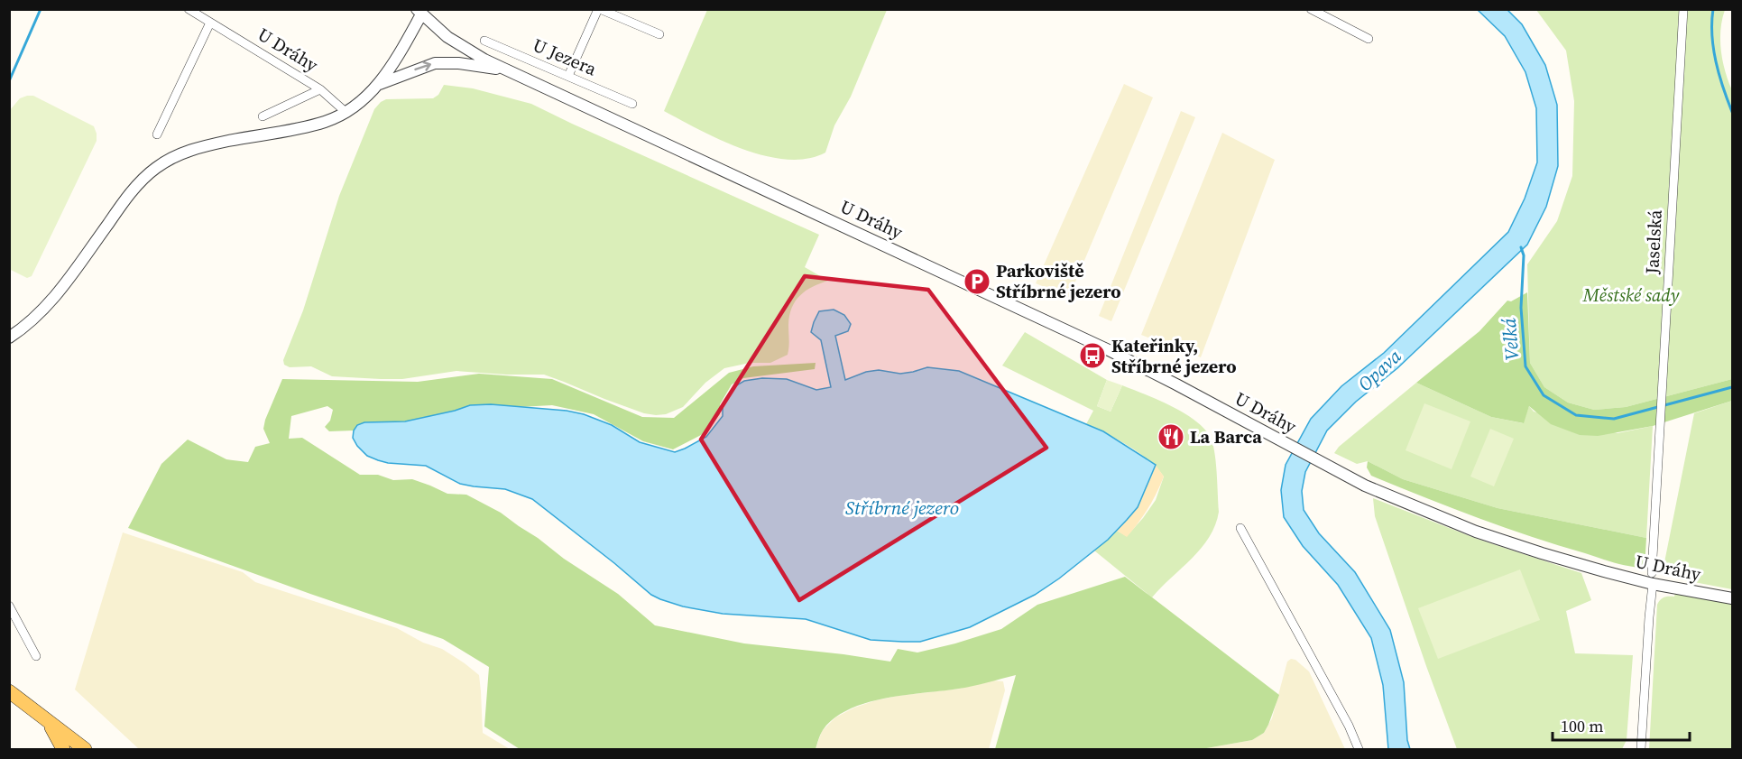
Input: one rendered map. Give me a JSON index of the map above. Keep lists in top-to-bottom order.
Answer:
{
  "streets": {
    "street": ["U Dráhy", "U Jezera", "Jaselská"]
  },
  "crossings": [
    ["U Dráhy", "Jaselská"]
  ],
  "water": ["Velká", "Opava", "Stříbrné jezero"],
  "parks": ["Městské sady"],
  "places": {
    "parking": ["Parkoviště Stříbrné jezero"],
    "bus stop": ["Kateřinky, Stříbrné jezero"],
    "restaurant": ["La Barca"]
  },
  "scale_bar": "100 m"
}
